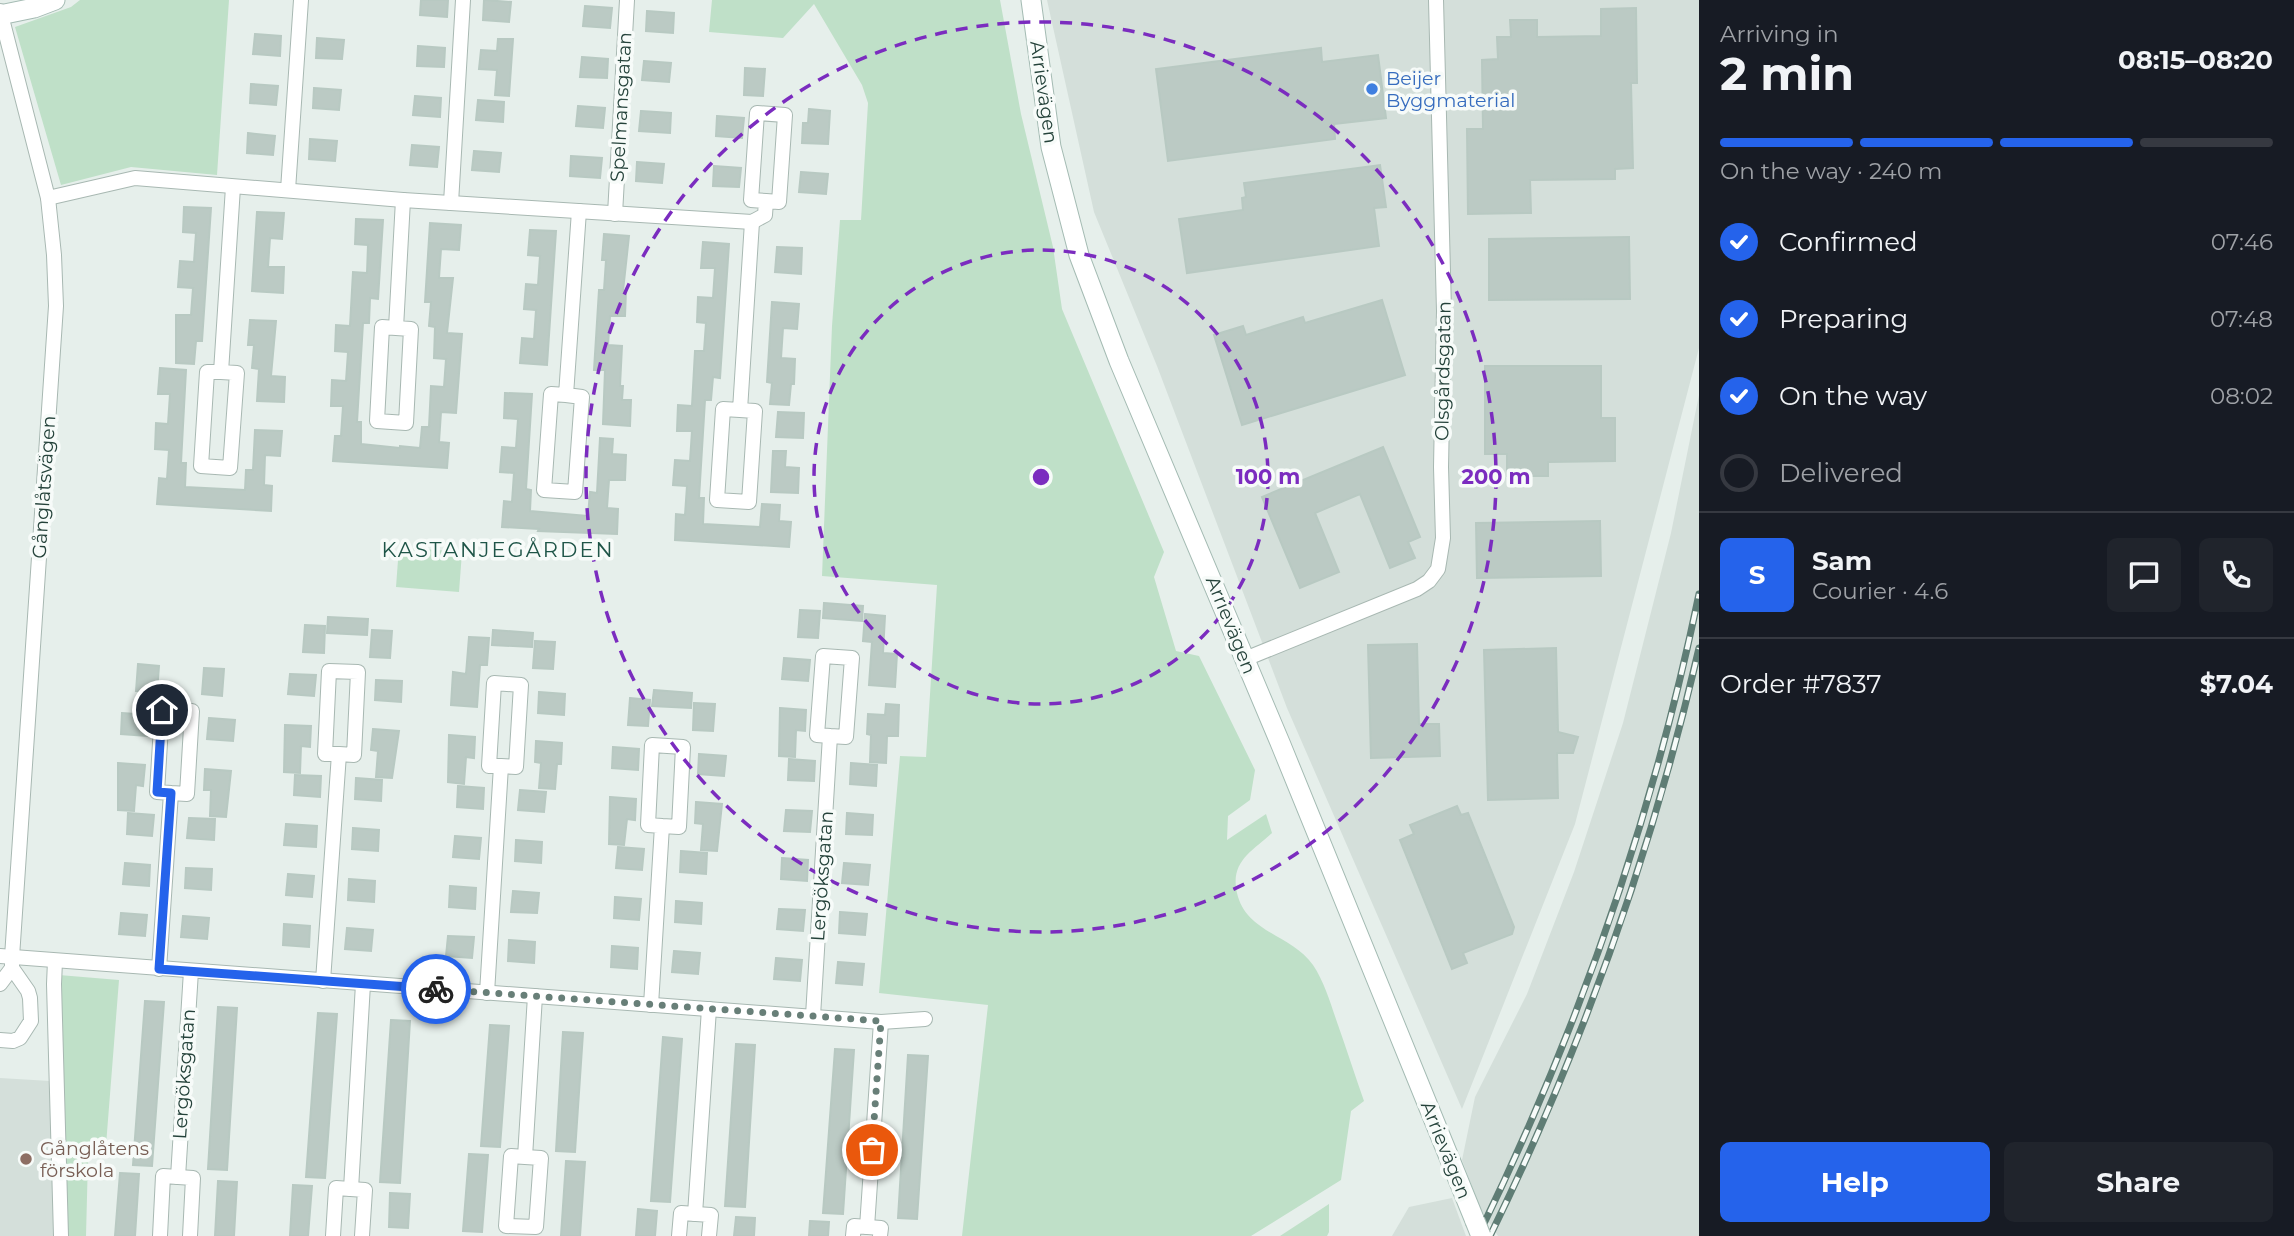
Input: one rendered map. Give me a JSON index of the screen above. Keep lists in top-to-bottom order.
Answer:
{
  "streets": {
    "main road": ["Arrievägen"],
    "street": [
      "Spelmansgatan",
      "Olsgårdsgatan",
      "Gånglåtsvägen",
      "Lergöksgatan"
    ]
  },
  "crossings": [
    ["Arrievägen", "Olsgårdsgatan"]
  ],
  "districts": ["KASTANJEGÅRDEN"],
  "places": ["Beijer Byggmaterial", "Gånglåtens förskola"],
  "page": {
    "heading": ["2 min", "Arriving in", "08:15–08:20"],
    "panel": [
      "Sam",
      "Courier · 4.6",
      "Order #7837",
      "$7.04"
    ],
    "bar": "On the way · 240 m",
    "list": [
      ["Confirmed", "07:46"],
      ["Preparing", "07:48"],
      ["On the way", "08:02"],
      "Delivered"
    ],
    "round": "S",
    "buttons": ["Help", "Share"]
  },
  "rings": ["100 m", "200 m"]
}
